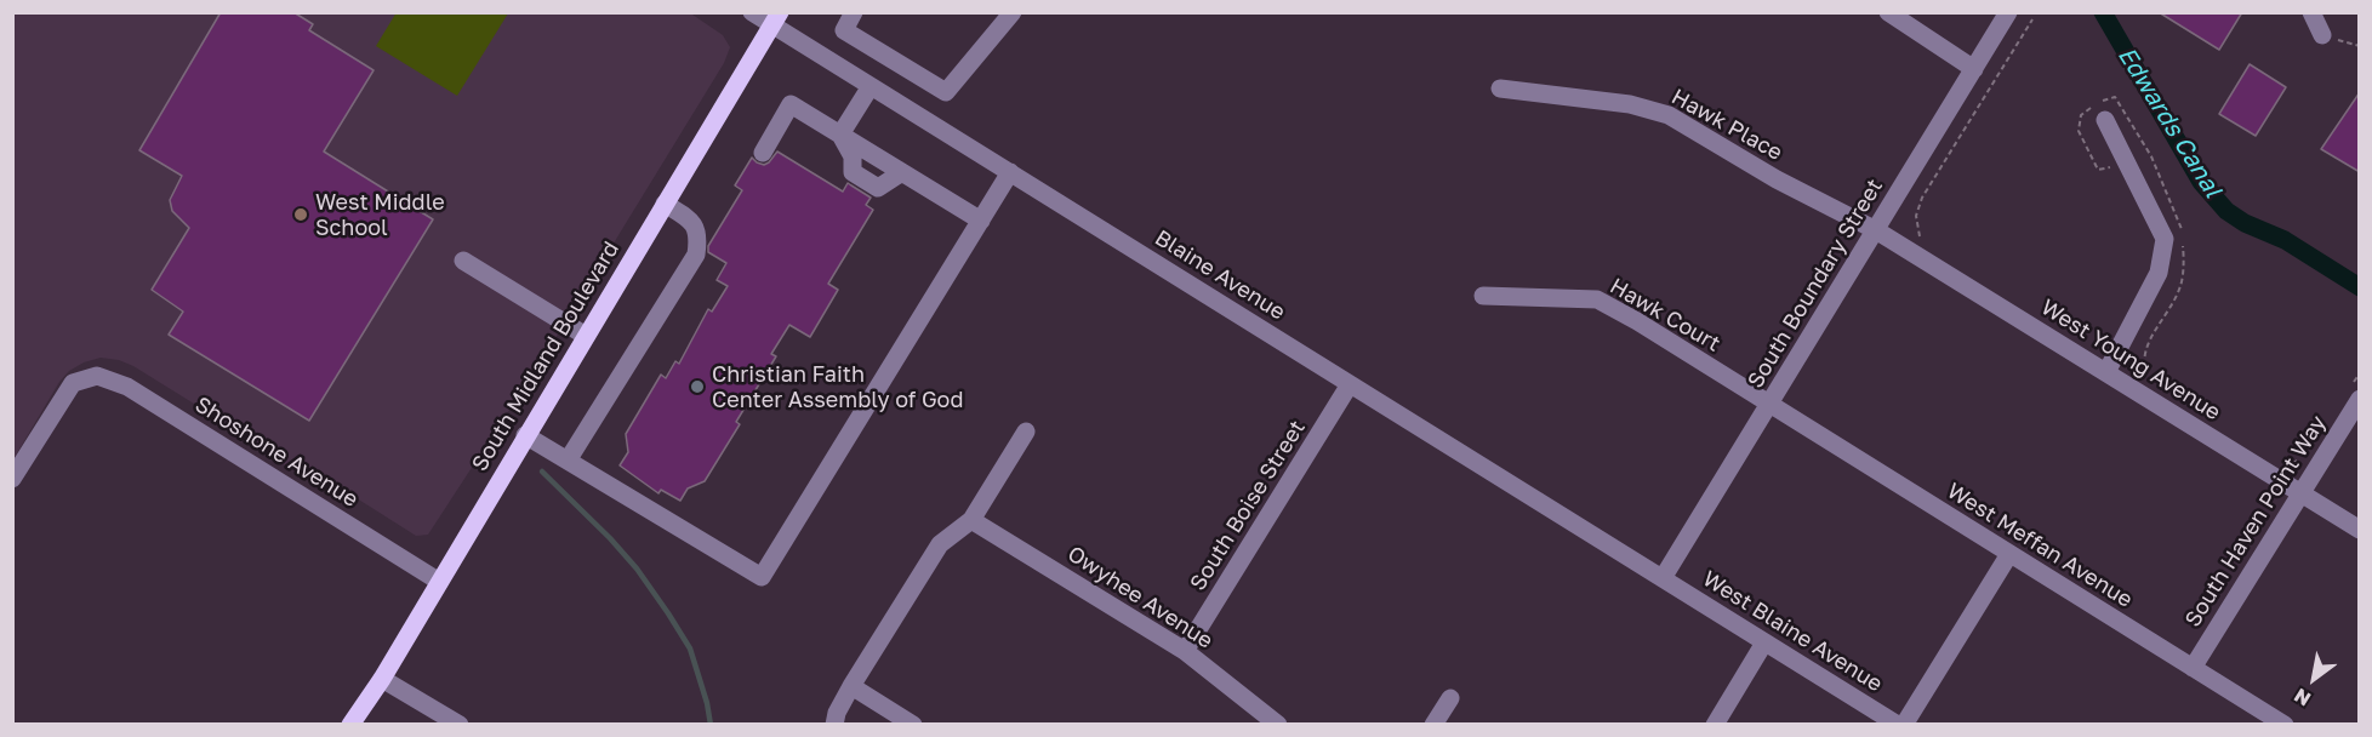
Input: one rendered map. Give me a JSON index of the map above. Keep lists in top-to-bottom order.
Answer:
{
  "streets": {
    "main road": ["South Midland Boulevard"],
    "street": [
      "Hawk Place",
      "Blaine Avenue",
      "South Boundary Street",
      "Hawk Court",
      "West Young Avenue",
      "Shoshone Avenue",
      "South Boise Street",
      "South Haven Point Way",
      "West Meffan Avenue",
      "Owyhee Avenue",
      "West Blaine Avenue"
    ]
  },
  "crossings": [
    ["Hawk Place", "South Boundary Street"],
    ["Hawk Place", "West Young Avenue"],
    ["Blaine Avenue", "South Boundary Street"],
    ["Blaine Avenue", "South Midland Boulevard"],
    ["Blaine Avenue", "South Boise Street"],
    ["Blaine Avenue", "West Blaine Avenue"],
    ["South Boundary Street", "Hawk Court"],
    ["South Boundary Street", "West Young Avenue"],
    ["South Boundary Street", "West Meffan Avenue"],
    ["South Boundary Street", "West Blaine Avenue"],
    ["Hawk Court", "West Meffan Avenue"],
    ["South Midland Boulevard", "Shoshone Avenue"],
    ["West Young Avenue", "South Haven Point Way"],
    ["South Boise Street", "Owyhee Avenue"],
    ["South Haven Point Way", "West Meffan Avenue"]
  ],
  "water": ["Edwards Canal"],
  "places": ["West Middle School", "Christian Faith Center Assembly of God"],
  "north": "bottom left"
}
